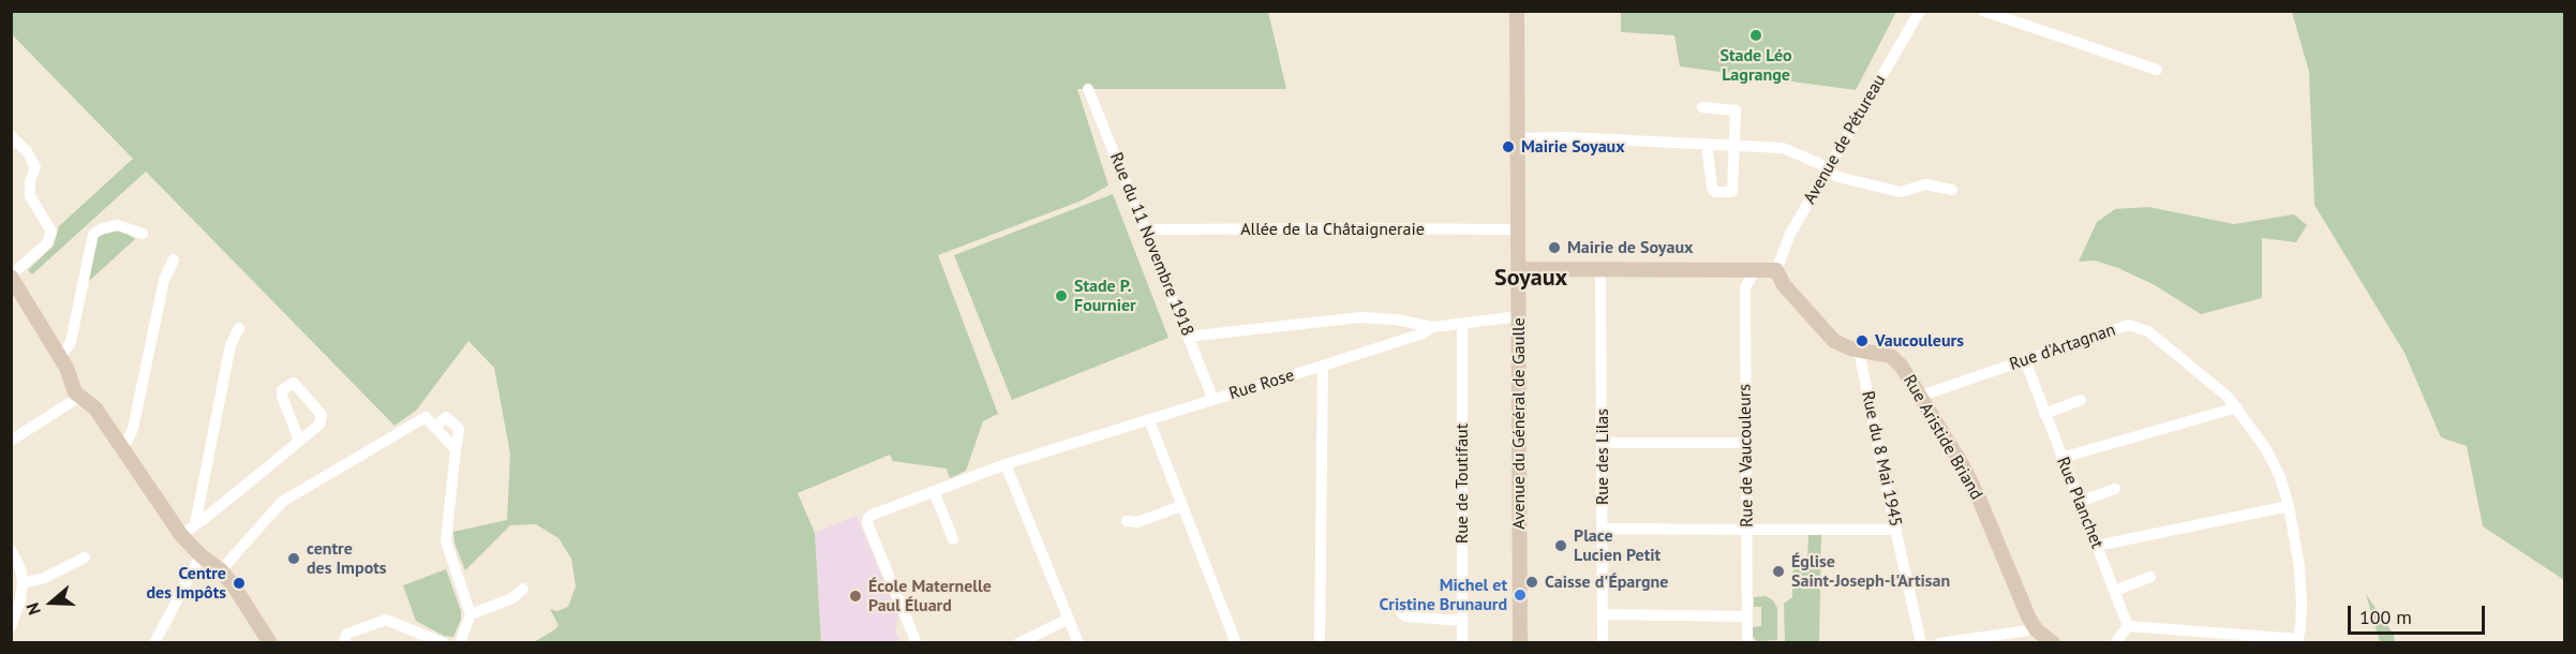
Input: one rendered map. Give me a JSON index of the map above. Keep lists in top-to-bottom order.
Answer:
{
  "streets": {
    "street": [
      "Avenue de Pétureau",
      "Allée de la Châtaigneraie",
      "Rue du 11 Novembre 1918",
      "Rue d'Artagnan",
      "Rue Rose",
      "Avenue du Général de Gaulle",
      "Rue Aristide Briand",
      "Rue de Vaucouleurs",
      "Rue des Lilas",
      "Rue du 8 Mai 1945",
      "Rue de Toutifaut",
      "Rue Planchet"
    ]
  },
  "crossings": [
    ["Avenue de Pétureau", "Rue Aristide Briand"],
    ["Allée de la Châtaigneraie", "Rue du 11 Novembre 1918"],
    ["Allée de la Châtaigneraie", "Avenue du Général de Gaulle"],
    ["Rue du 11 Novembre 1918", "Rue Rose"],
    ["Rue d'Artagnan", "Rue Aristide Briand"],
    ["Rue d'Artagnan", "Rue Planchet"],
    ["Rue Rose", "Avenue du Général de Gaulle"],
    ["Rue Rose", "Rue de Toutifaut"],
    ["Rue Aristide Briand", "Rue du 8 Mai 1945"]
  ],
  "districts": ["Soyaux"],
  "places": [
    "Stade Léo Lagrange",
    "Mairie Soyaux",
    "Mairie de Soyaux",
    "Stade P. Fournier",
    "Vaucouleurs",
    "Place Lucien Petit",
    "centre des Impots",
    "Église Saint-Joseph-l'Artisan",
    "Caisse d'Épargne",
    "Centre des Impôts",
    "Michel et Cristine Brunaurd",
    "École Maternelle Paul Éluard"
  ],
  "scale_bar": "100 m",
  "north": "left"
}
